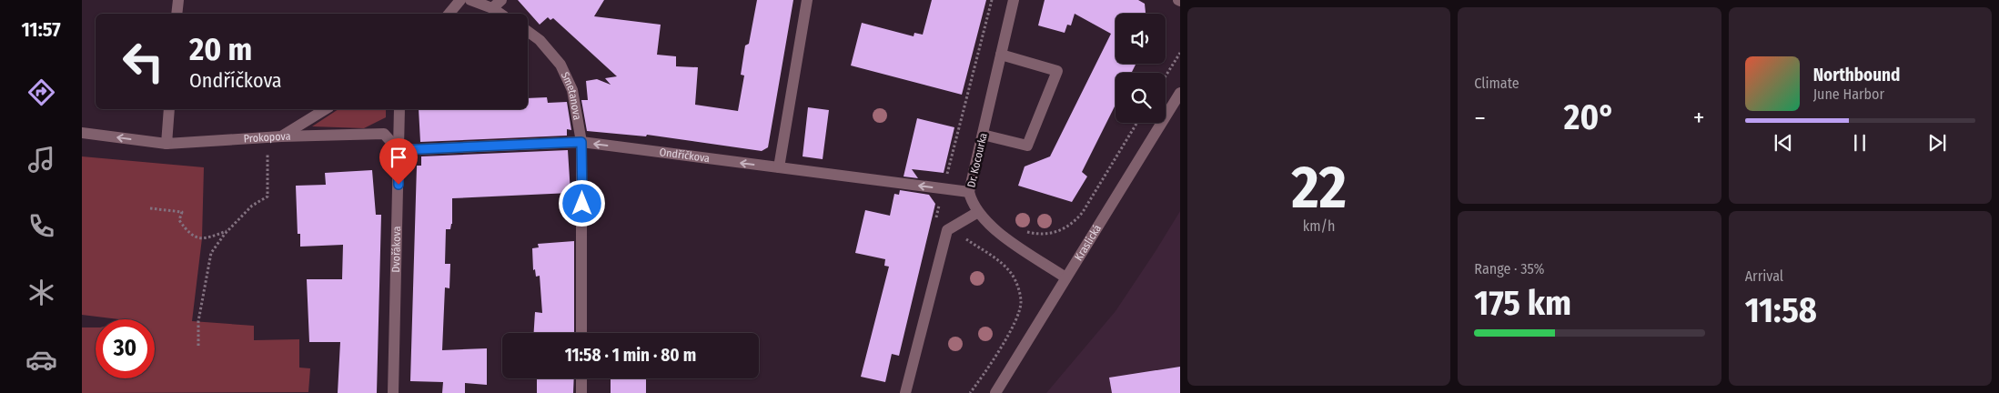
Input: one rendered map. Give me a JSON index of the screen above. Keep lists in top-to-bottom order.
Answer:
{
  "streets": {
    "street": [
      "Smetanova",
      "Prokopova",
      "Ondříčkova",
      "Dr. Kocourka",
      "Kraslická",
      "Dvořákova"
    ]
  },
  "crossings": [
    ["Smetanova", "Ondříčkova"],
    ["Prokopova", "Ondříčkova"],
    ["Prokopova", "Dvořákova"],
    ["Ondříčkova", "Dr. Kocourka"],
    ["Ondříčkova", "Dvořákova"],
    ["Dr. Kocourka", "Kraslická"]
  ],
  "one_way": ["Ondříčkova"],
  "page": {
    "tabs": "11:57",
    "tile": [
      ["22", "km/h"],
      "Climate",
      ["Range · 35%", "175 km"],
      ["Arrival", "11:58"]
    ],
    "turn": ["20 m", "Ondříčkova"],
    "song": ["Northbound", "June Harbor"],
    "heat": ["−", "20°", "+"],
    "limit": "30",
    "trip": "11:58 · 1 min · 80 m"
  }
}
